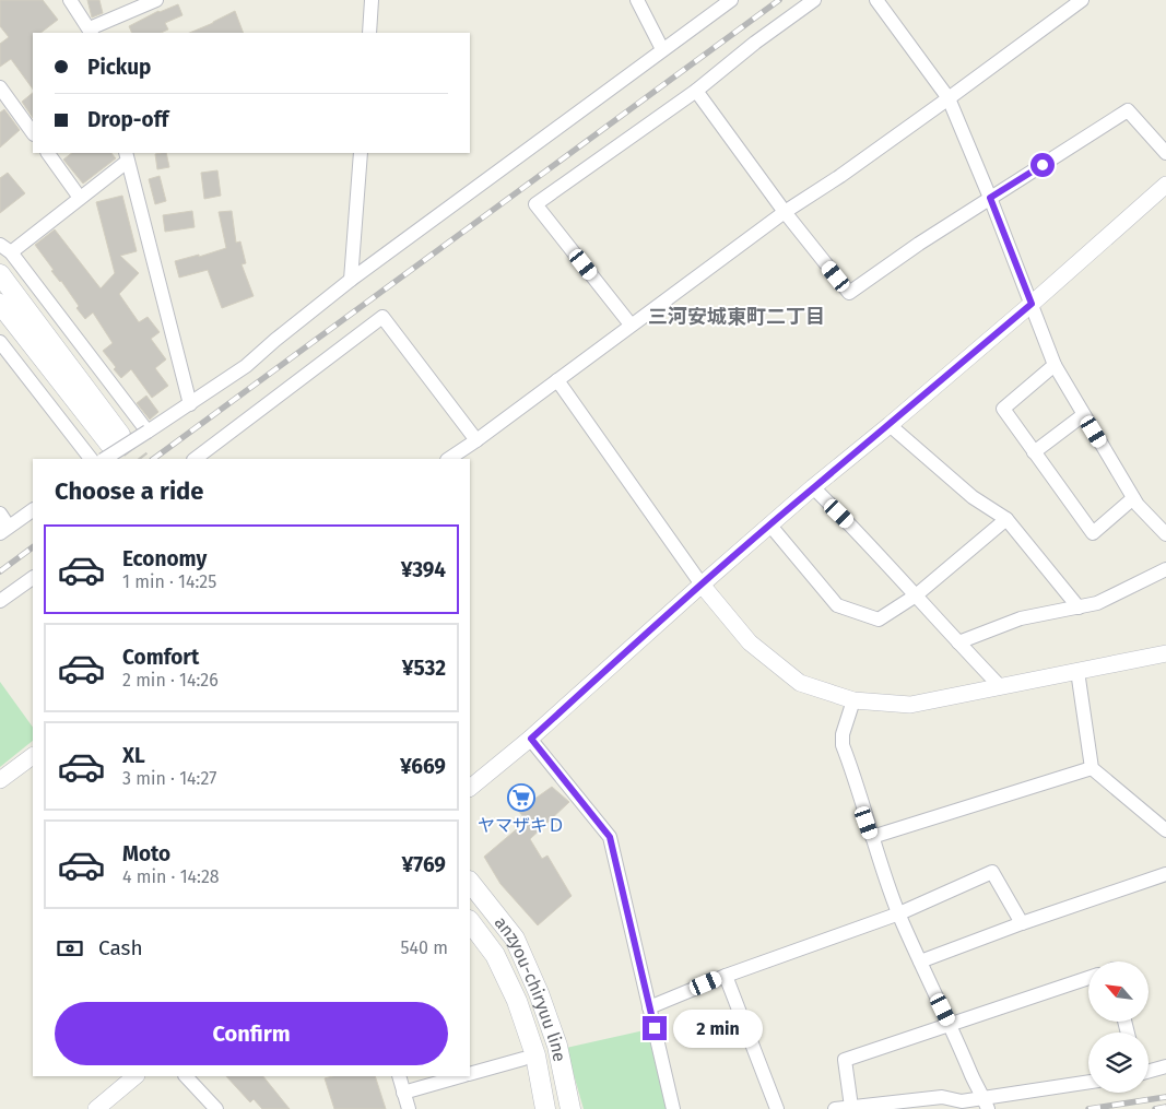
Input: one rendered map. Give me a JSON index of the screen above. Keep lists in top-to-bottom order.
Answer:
{
  "streets": {
    "main road": ["anzyou-chiryuu line"]
  },
  "districts": ["三河安城東町二丁目"],
  "places": {
    "supermarket": ["ヤマザキＤ"]
  },
  "north": "top left",
  "page": {
    "banner": ["Pickup", "Drop-off"],
    "heading": "Choose a ride",
    "list": [
      {
        "name": "Economy",
        "note": "1 min · 14:25",
        "value": "¥394"
      },
      {
        "name": "Comfort",
        "note": "2 min · 14:26",
        "value": "¥532"
      },
      {
        "name": "XL",
        "note": "3 min · 14:27",
        "value": "¥669"
      },
      {
        "name": "Moto",
        "note": "4 min · 14:28",
        "value": "¥769"
      }
    ],
    "pay": ["Cash", "540 m"],
    "buttons": "Confirm",
    "bubble": "2 min"
  }
}
